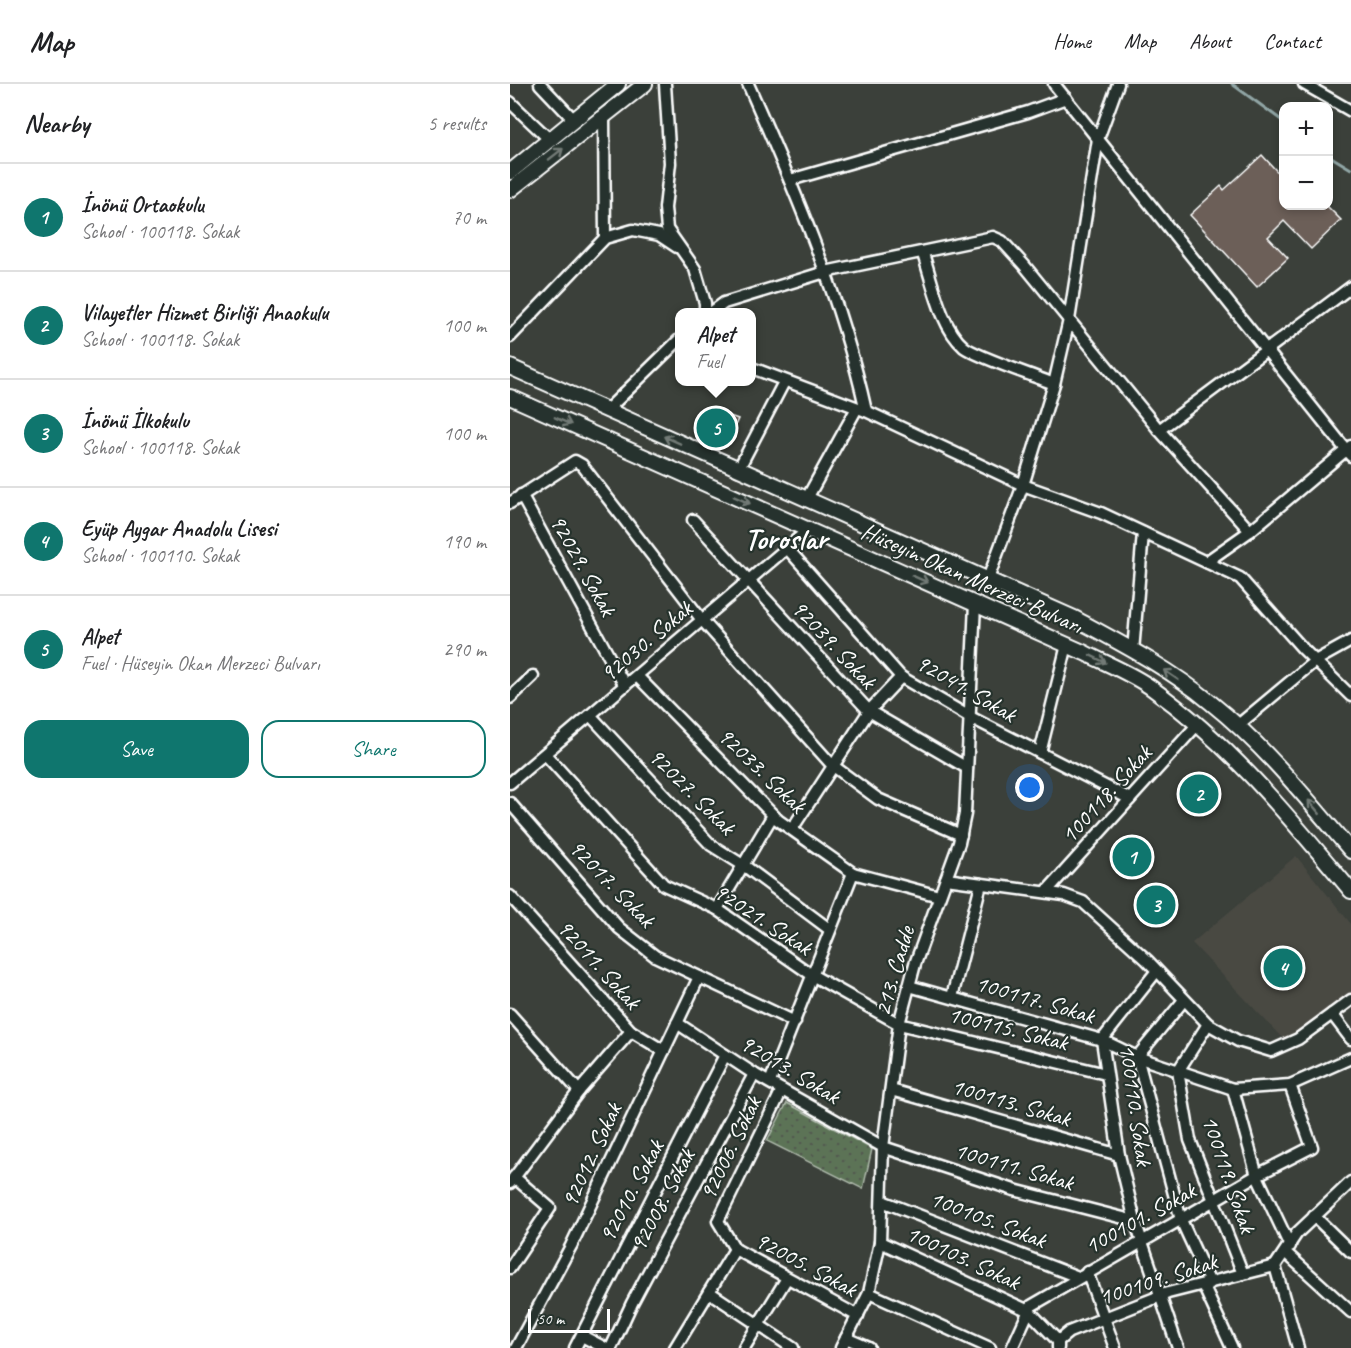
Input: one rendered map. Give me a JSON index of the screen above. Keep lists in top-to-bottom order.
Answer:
{
  "streets": {
    "main road": ["Hüseyin Okan Merzeci Bulvarı"],
    "street": [
      "92029. Sokak",
      "92030. Sokak",
      "92039. Sokak",
      "92041. Sokak",
      "92033. Sokak",
      "92027. Sokak",
      "100118. Sokak",
      "92017. Sokak",
      "92021. Sokak",
      "92011. Sokak",
      "213. Cadde",
      "100117. Sokak",
      "100115. Sokak",
      "92013. Sokak",
      "100113. Sokak",
      "100110. Sokak",
      "92006. Sokak",
      "92012. Sokak",
      "100111. Sokak",
      "100119. Sokak",
      "92010. Sokak",
      "92008. Sokak",
      "100101. Sokak",
      "100105. Sokak",
      "100103. Sokak",
      "92005. Sokak",
      "100109. Sokak"
    ]
  },
  "crossings": [
    ["92029. Sokak", "92030. Sokak"],
    ["Hüseyin Okan Merzeci Bulvarı", "92030. Sokak"],
    ["Hüseyin Okan Merzeci Bulvarı", "100118. Sokak"],
    ["Hüseyin Okan Merzeci Bulvarı", "213. Cadde"],
    ["92030. Sokak", "92039. Sokak"],
    ["92030. Sokak", "92041. Sokak"],
    ["92030. Sokak", "92033. Sokak"],
    ["92030. Sokak", "92027. Sokak"],
    ["92030. Sokak", "92021. Sokak"],
    ["92039. Sokak", "213. Cadde"],
    ["92041. Sokak", "100118. Sokak"],
    ["92041. Sokak", "213. Cadde"],
    ["92033. Sokak", "213. Cadde"],
    ["92017. Sokak", "92012. Sokak"],
    ["92021. Sokak", "213. Cadde"],
    ["92021. Sokak", "100115. Sokak"],
    ["92011. Sokak", "92012. Sokak"],
    ["213. Cadde", "100117. Sokak"],
    ["213. Cadde", "100115. Sokak"],
    ["213. Cadde", "92013. Sokak"],
    ["213. Cadde", "100113. Sokak"],
    ["213. Cadde", "100111. Sokak"],
    ["213. Cadde", "100105. Sokak"],
    ["213. Cadde", "100103. Sokak"],
    ["213. Cadde", "92005. Sokak"],
    ["100117. Sokak", "100110. Sokak"],
    ["100117. Sokak", "100119. Sokak"],
    ["100117. Sokak", "100101. Sokak"],
    ["100115. Sokak", "100110. Sokak"],
    ["92013. Sokak", "92006. Sokak"],
    ["92013. Sokak", "92012. Sokak"],
    ["92013. Sokak", "100111. Sokak"],
    ["92013. Sokak", "92010. Sokak"],
    ["92013. Sokak", "92008. Sokak"],
    ["100113. Sokak", "100110. Sokak"],
    ["100110. Sokak", "100111. Sokak"],
    ["100110. Sokak", "100101. Sokak"],
    ["100110. Sokak", "100109. Sokak"],
    ["92006. Sokak", "92005. Sokak"],
    ["100119. Sokak", "100101. Sokak"],
    ["100119. Sokak", "100109. Sokak"],
    ["100101. Sokak", "100105. Sokak"],
    ["100101. Sokak", "100103. Sokak"]
  ],
  "districts": ["Toroslar"],
  "scale_bar": "50 m",
  "page": {
    "header": "Map",
    "nav": [
      "Home",
      "Map",
      "About",
      "Contact"
    ],
    "heading": ["Nearby", "5 results"],
    "map_buttons": ["+", "−"],
    "list": [
      {
        "mark": "1",
        "name": "İnönü Ortaokulu",
        "note": "School · 100118. Sokak",
        "value": "70 m"
      },
      {
        "mark": "2",
        "name": "Vilayetler Hizmet Birliği Anaokulu",
        "note": "School · 100118. Sokak",
        "value": "100 m"
      },
      {
        "mark": "3",
        "name": "İnönü İlkokulu",
        "note": "School · 100118. Sokak",
        "value": "100 m"
      },
      {
        "mark": "4",
        "name": "Eyüp Aygar Anadolu Lisesi",
        "note": "School · 100110. Sokak",
        "value": "190 m"
      },
      {
        "mark": "5",
        "name": "Alpet",
        "note": "Fuel · Hüseyin Okan Merzeci Bulvarı",
        "value": "290 m"
      }
    ],
    "popup": ["Alpet", "Fuel"],
    "pins": [
      "5",
      "2",
      "1",
      "3",
      "4"
    ],
    "buttons": ["Save", "Share"],
    "scale": "50 m"
  }
}
